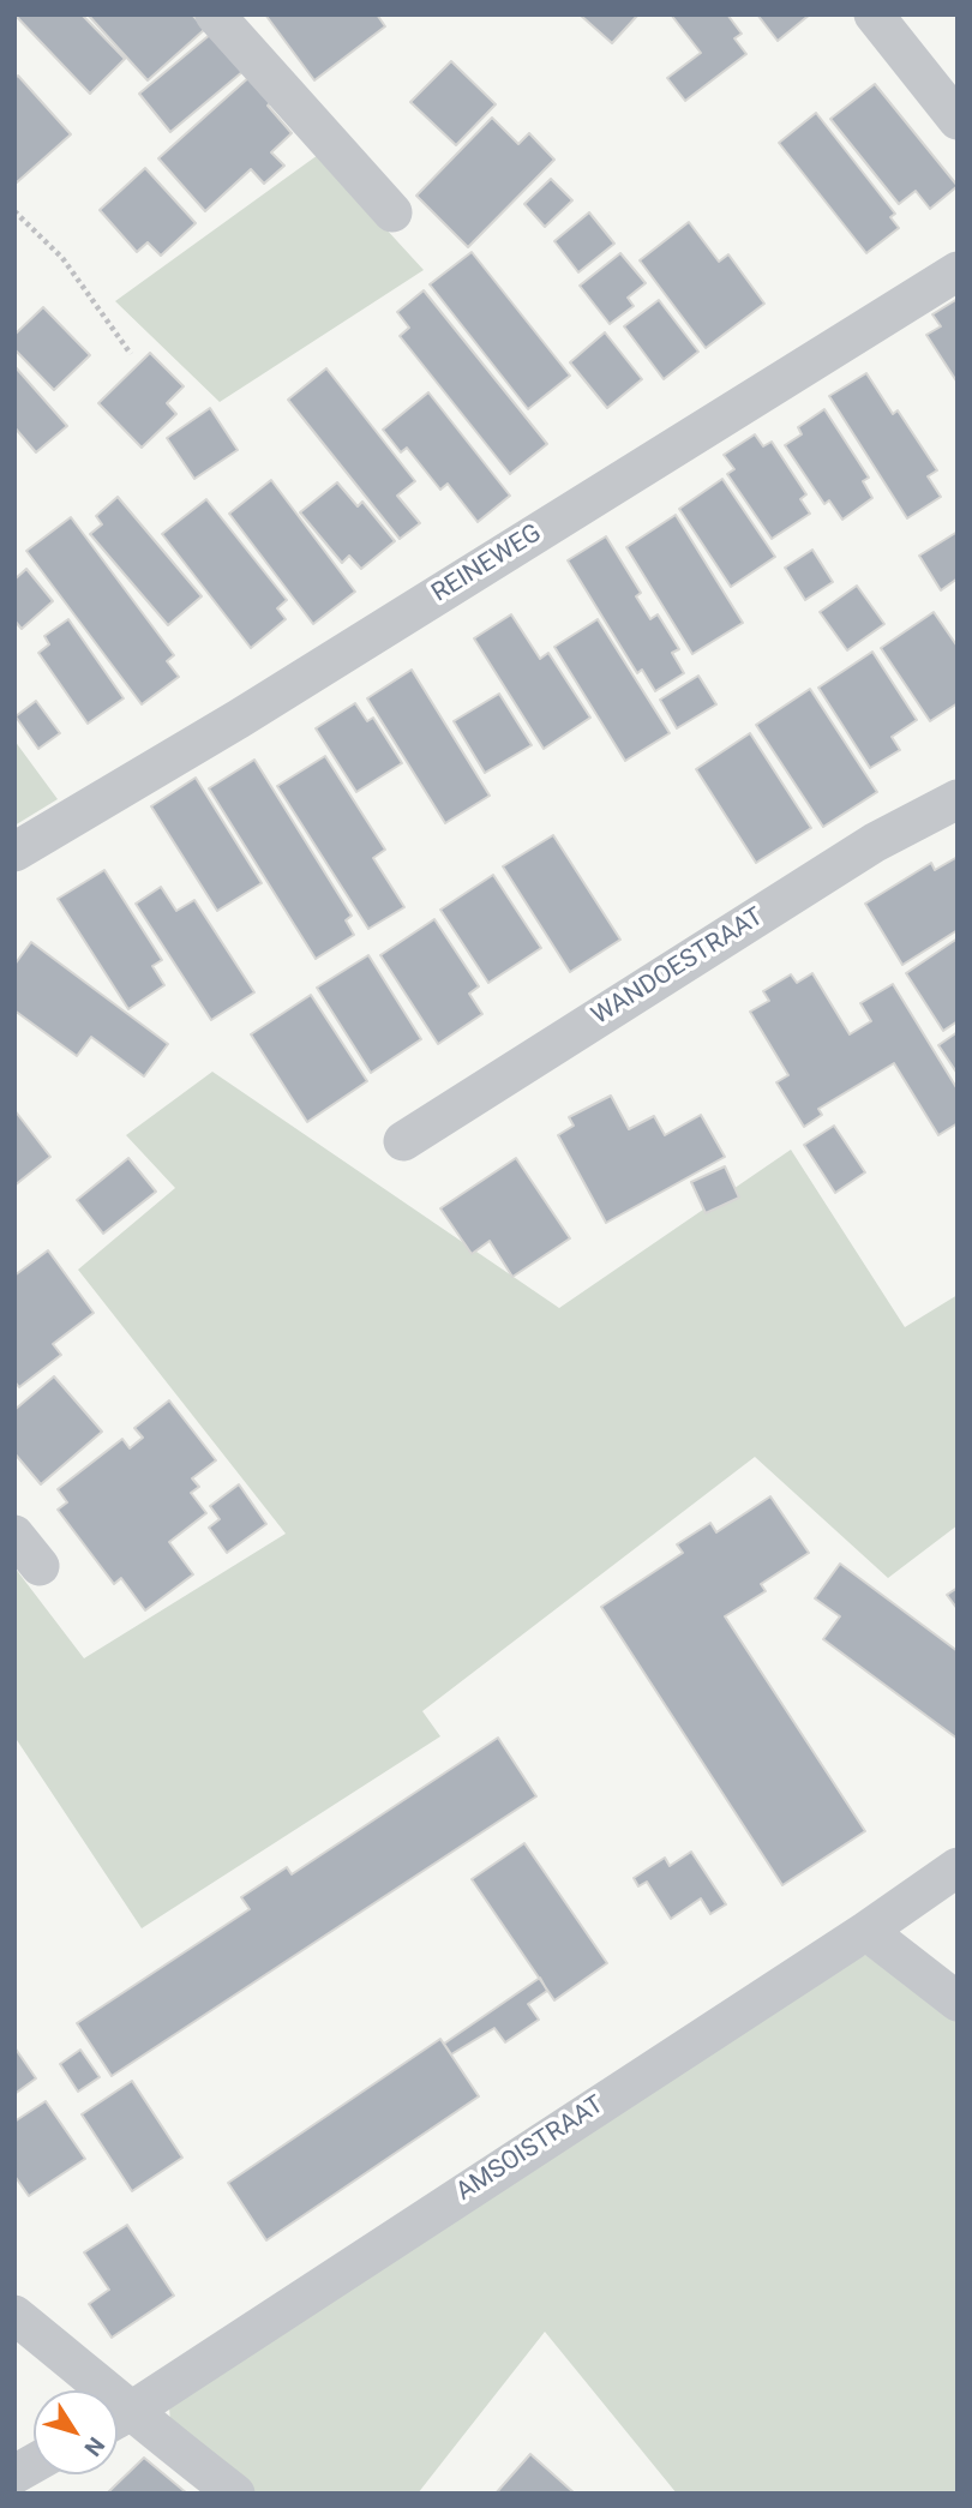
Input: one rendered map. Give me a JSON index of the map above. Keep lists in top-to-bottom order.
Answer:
{
  "streets": {
    "street": ["REINEWEG", "WANDOESTRAAT", "AMSOISTRAAT"]
  },
  "north": "bottom right"
}
